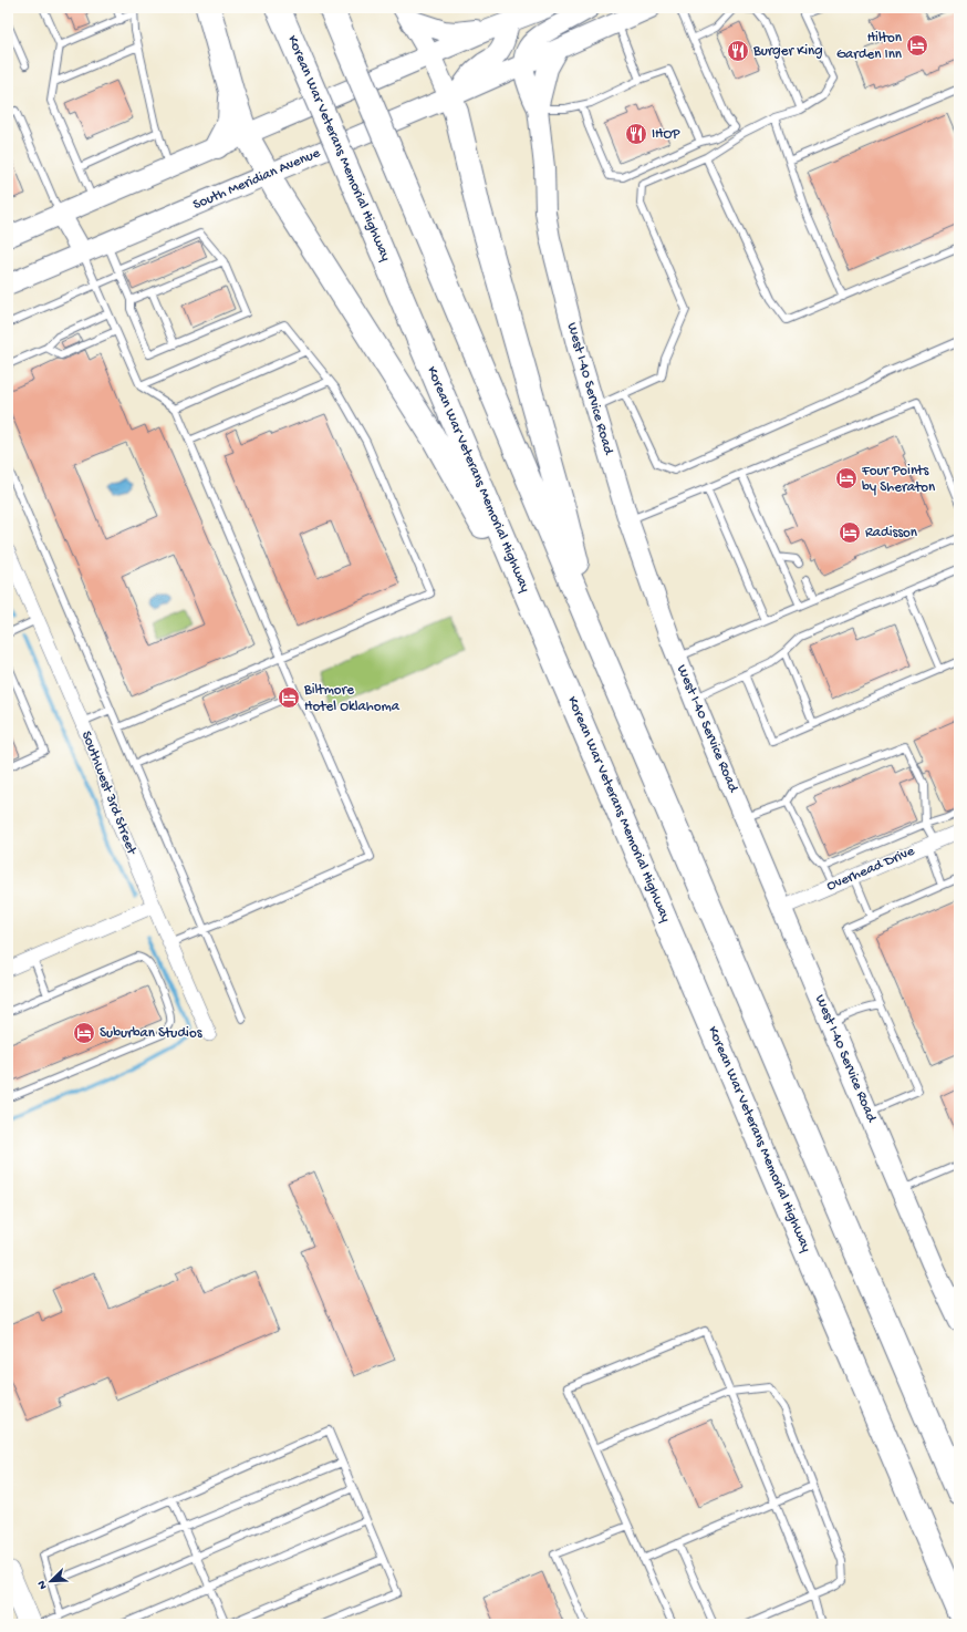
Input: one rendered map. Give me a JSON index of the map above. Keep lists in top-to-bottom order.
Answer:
{
  "streets": {
    "highway": ["Korean War Veterans Memorial Highway"],
    "main road": ["South Meridian Avenue", "West I-40 Service Road"],
    "street": ["Southwest 3rd Street", "Overhead Drive"]
  },
  "crossings": [
    ["South Meridian Avenue", "West I-40 Service Road"],
    ["West I-40 Service Road", "Overhead Drive"]
  ],
  "places": {
    "hotel": [
      "Hilton Garden Inn",
      "Four Points by Sheraton",
      "Radisson",
      "Biltmore Hotel Oklahoma",
      "Suburban Studios"
    ],
    "restaurant": ["Burger King", "IHOP"]
  },
  "north": "bottom left"
}
